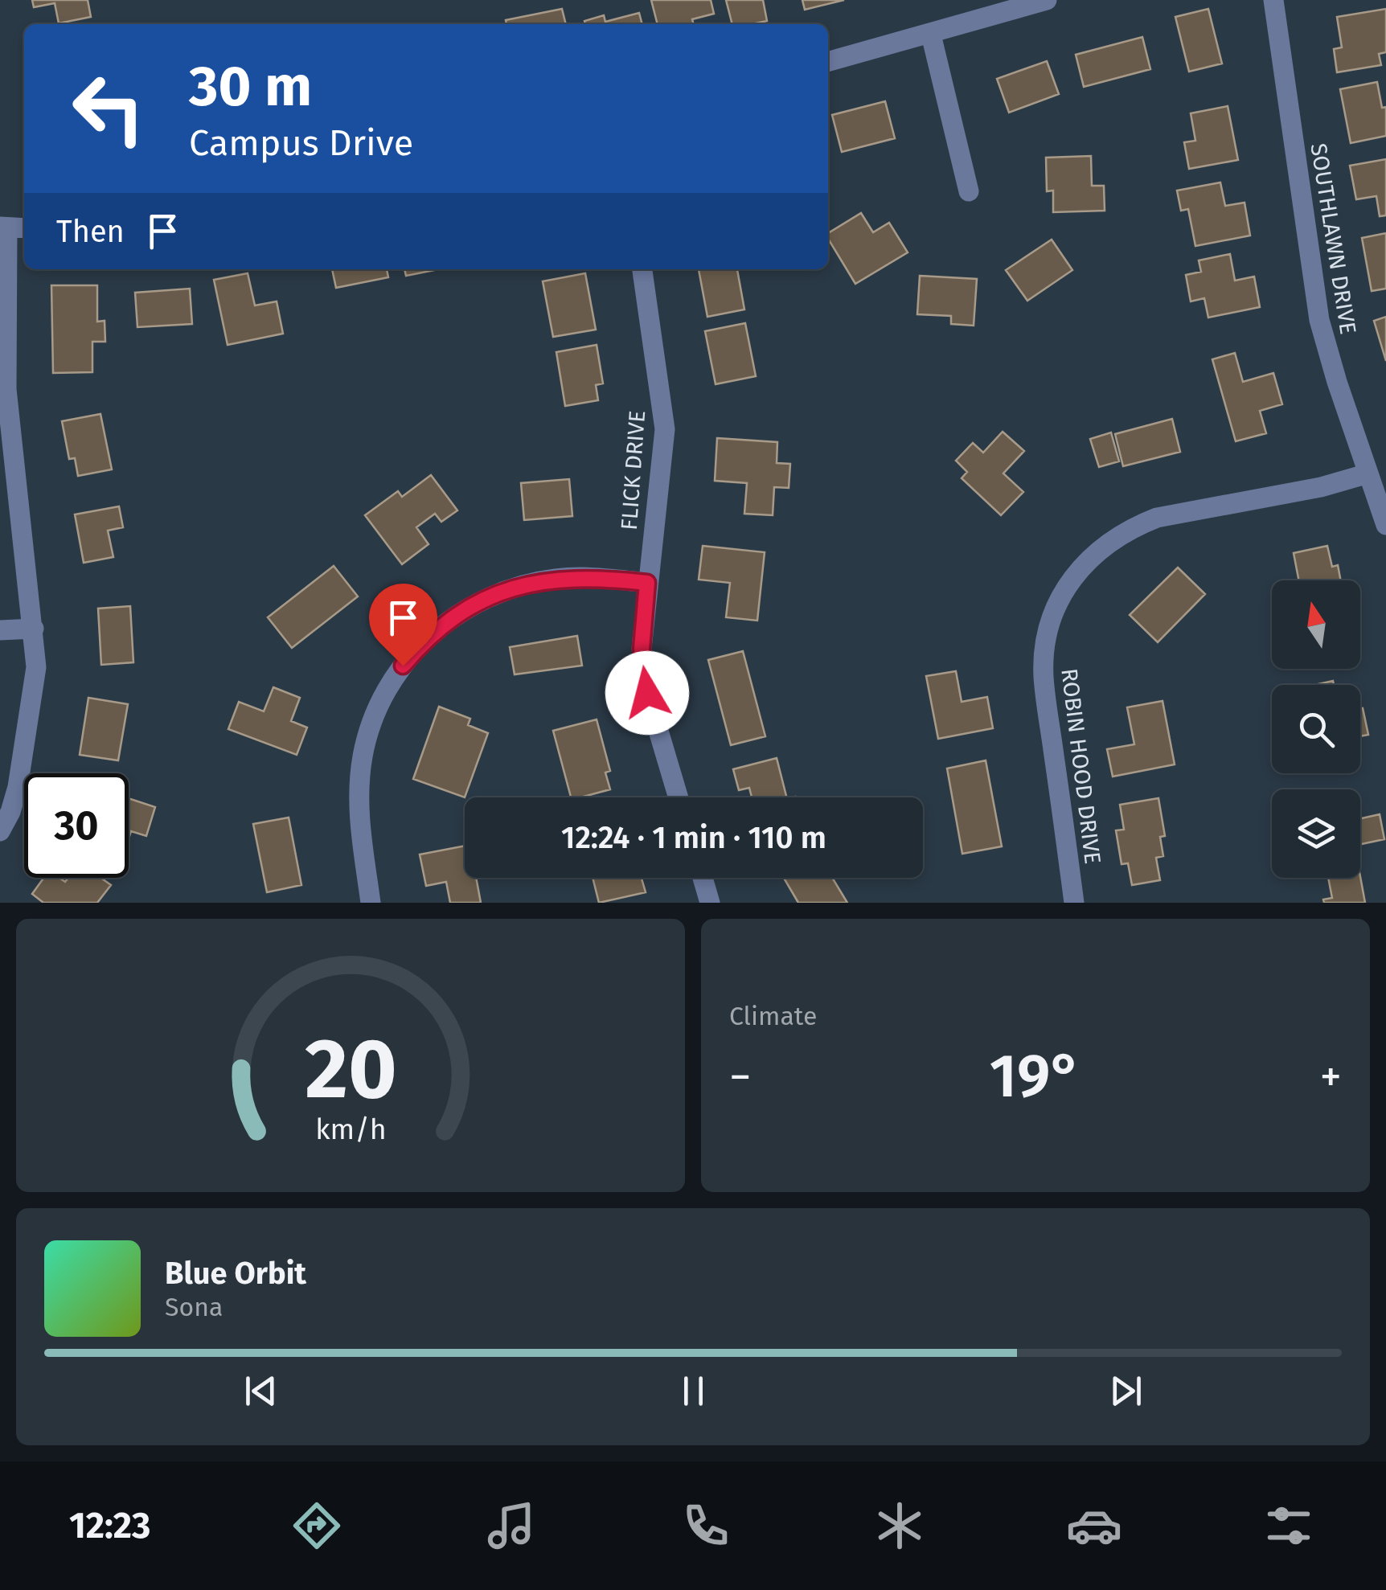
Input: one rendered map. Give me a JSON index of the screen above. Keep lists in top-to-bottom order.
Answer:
{
  "streets": {
    "street": ["SOUTHLAWN DRIVE", "FLICK DRIVE", "ROBIN HOOD DRIVE"]
  },
  "crossings": [
    ["SOUTHLAWN DRIVE", "ROBIN HOOD DRIVE"]
  ],
  "north": "top",
  "page": {
    "turn": ["30 m", "Campus Drive"],
    "then": "Then",
    "limit": "30",
    "trip": "12:24 · 1 min · 110 m",
    "tile": "Climate",
    "heat": ["−", "19°", "+"],
    "song": ["Blue Orbit", "Sona"],
    "tabs": "12:23",
    "gauge": ["20", "km/h"]
  }
}
